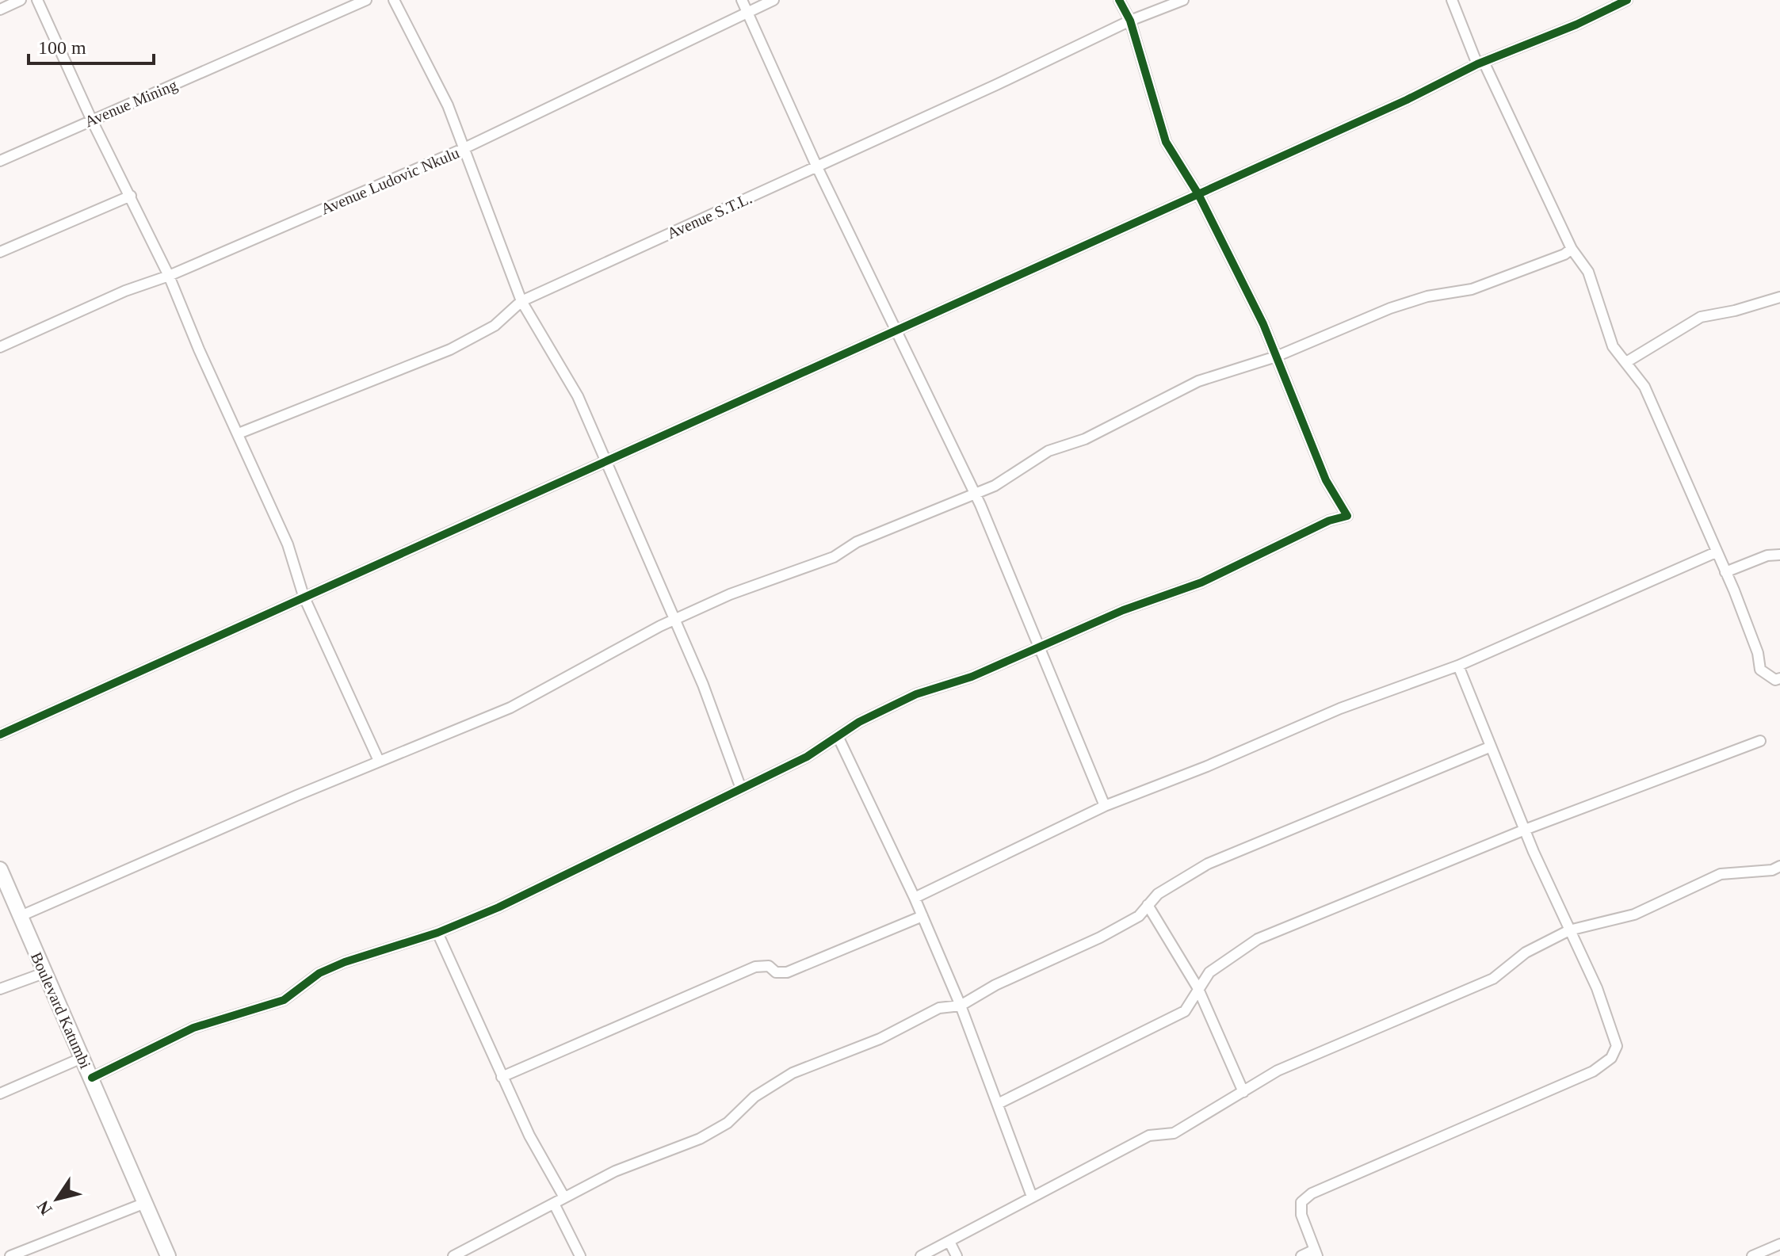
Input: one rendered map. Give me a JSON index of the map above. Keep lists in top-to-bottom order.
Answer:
{
  "streets": {
    "street": [
      "Avenue Mining",
      "Avenue Ludovic Nkulu",
      "Avenue S.T.L.",
      "Boulevard Katumbi"
    ]
  },
  "scale_bar": "100 m",
  "north": "bottom left"
}
